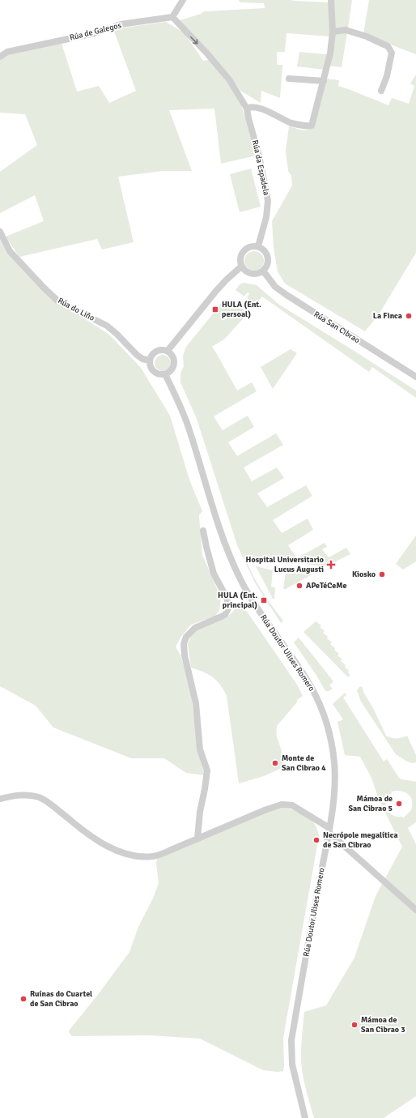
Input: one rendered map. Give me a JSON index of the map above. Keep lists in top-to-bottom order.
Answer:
{
  "streets": {
    "street": [
      "Rúa de Galegos",
      "Rúa da Espadela",
      "Rúa do Liño",
      "Rúa San Cibrao",
      "Rúa Doutor Ulises Romero"
    ]
  },
  "crossings": [
    ["Rúa de Galegos", "Rúa da Espadela"],
    ["Rúa da Espadela", "Rúa San Cibrao"],
    ["Rúa do Liño", "Rúa Doutor Ulises Romero"]
  ],
  "one_way": ["Rúa da Espadela"],
  "places": {
    "transit": ["HULA (Ent. persoal)", "HULA (Ent. principal)"],
    "other": [
      "La Finca",
      "Kiosko",
      "APeTéCeMe",
      "Monte de San Cibrao 4",
      "Mámoa de San Cibrao 5",
      "Necrópole megalítica de San Cibrao",
      "Ruínas do Cuartel de San Cibrao",
      "Mámoa de San Cibrao 3"
    ],
    "health": ["Hospital Universitario Lucus Augusti"]
  }
}
